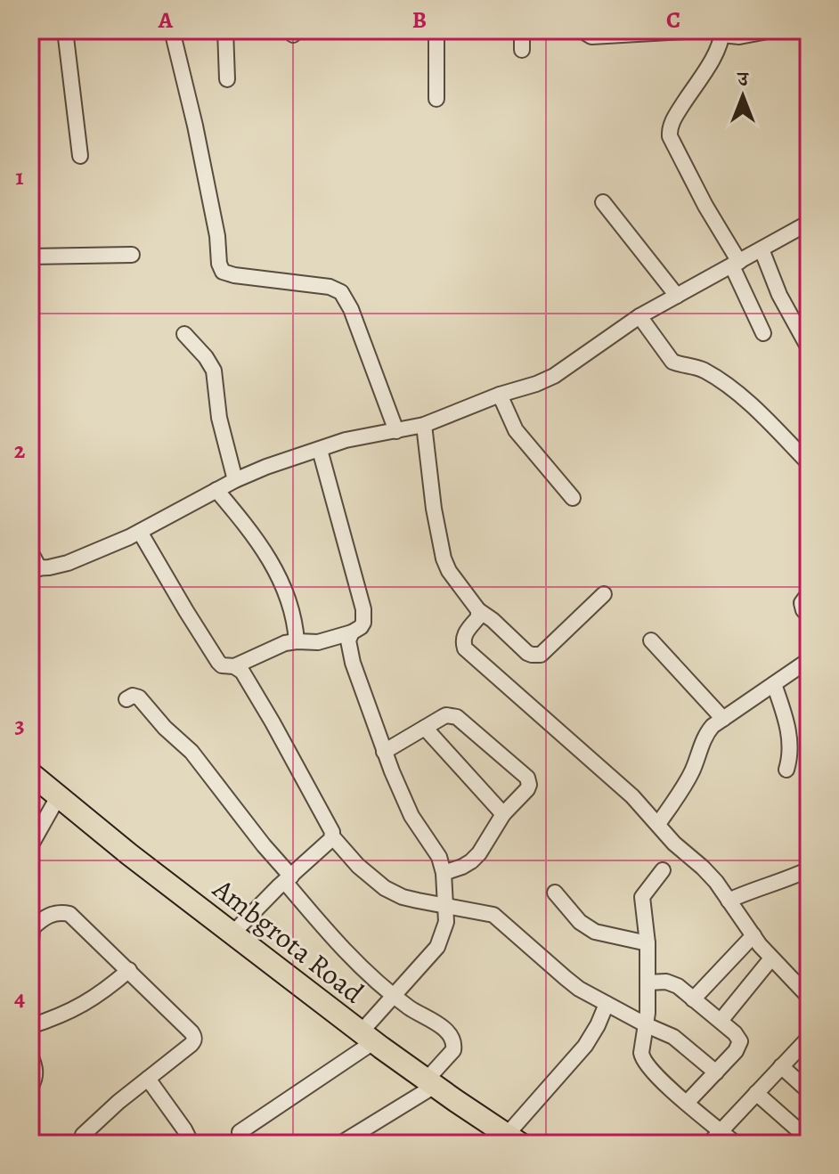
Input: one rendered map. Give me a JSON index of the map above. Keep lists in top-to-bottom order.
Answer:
{
  "streets": {
    "main road": ["Ambgrota Road"]
  },
  "north": "top",
  "grid": {
    "columns": ["A", "B", "C"],
    "rows": [
      "1",
      "2",
      "3",
      "4"
    ]
  }
}
